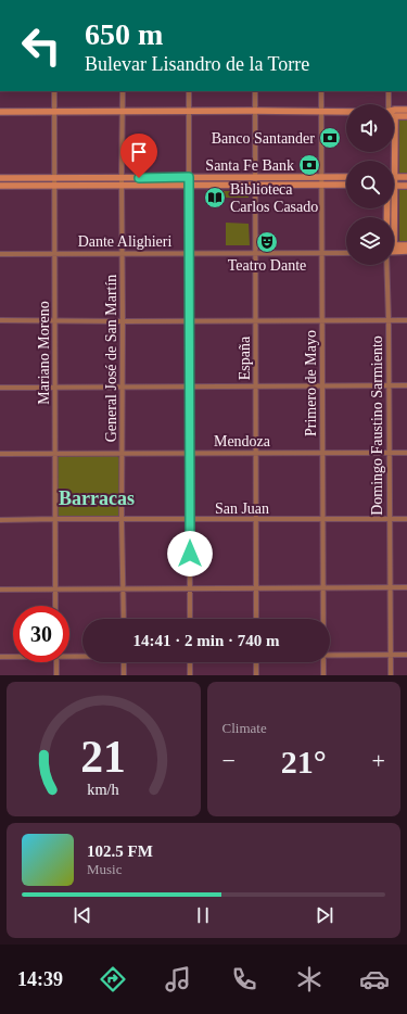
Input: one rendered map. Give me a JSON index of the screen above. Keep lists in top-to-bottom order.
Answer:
{
  "streets": {
    "street": [
      "Dante Alighieri",
      "Mariano Moreno",
      "General José de San Martín",
      "España",
      "Primero de Mayo",
      "Domingo Faustino Sarmiento",
      "Mendoza",
      "San Juan"
    ]
  },
  "crossings": [
    ["Dante Alighieri", "Mariano Moreno"],
    ["Dante Alighieri", "General José de San Martín"],
    ["Dante Alighieri", "España"],
    ["Dante Alighieri", "Primero de Mayo"],
    ["Mariano Moreno", "Mendoza"],
    ["Mariano Moreno", "San Juan"],
    ["General José de San Martín", "Mendoza"],
    ["General José de San Martín", "San Juan"],
    ["España", "Mendoza"],
    ["España", "San Juan"],
    ["Primero de Mayo", "Mendoza"],
    ["Primero de Mayo", "San Juan"],
    ["Domingo Faustino Sarmiento", "Mendoza"],
    ["Domingo Faustino Sarmiento", "San Juan"]
  ],
  "districts": ["Barracas"],
  "places": {
    "bank": ["Banco Santander", "Santa Fe Bank"],
    "library": ["Biblioteca Carlos Casado"],
    "theatre": ["Teatro Dante"]
  },
  "page": {
    "turn": ["650 m", "Bulevar Lisandro de la Torre"],
    "limit": "30",
    "trip": "14:41 · 2 min · 740 m",
    "tile": "Climate",
    "heat": ["−", "21°", "+"],
    "song": ["102.5 FM", "Music"],
    "tabs": "14:39",
    "gauge": ["21", "km/h"]
  }
}
